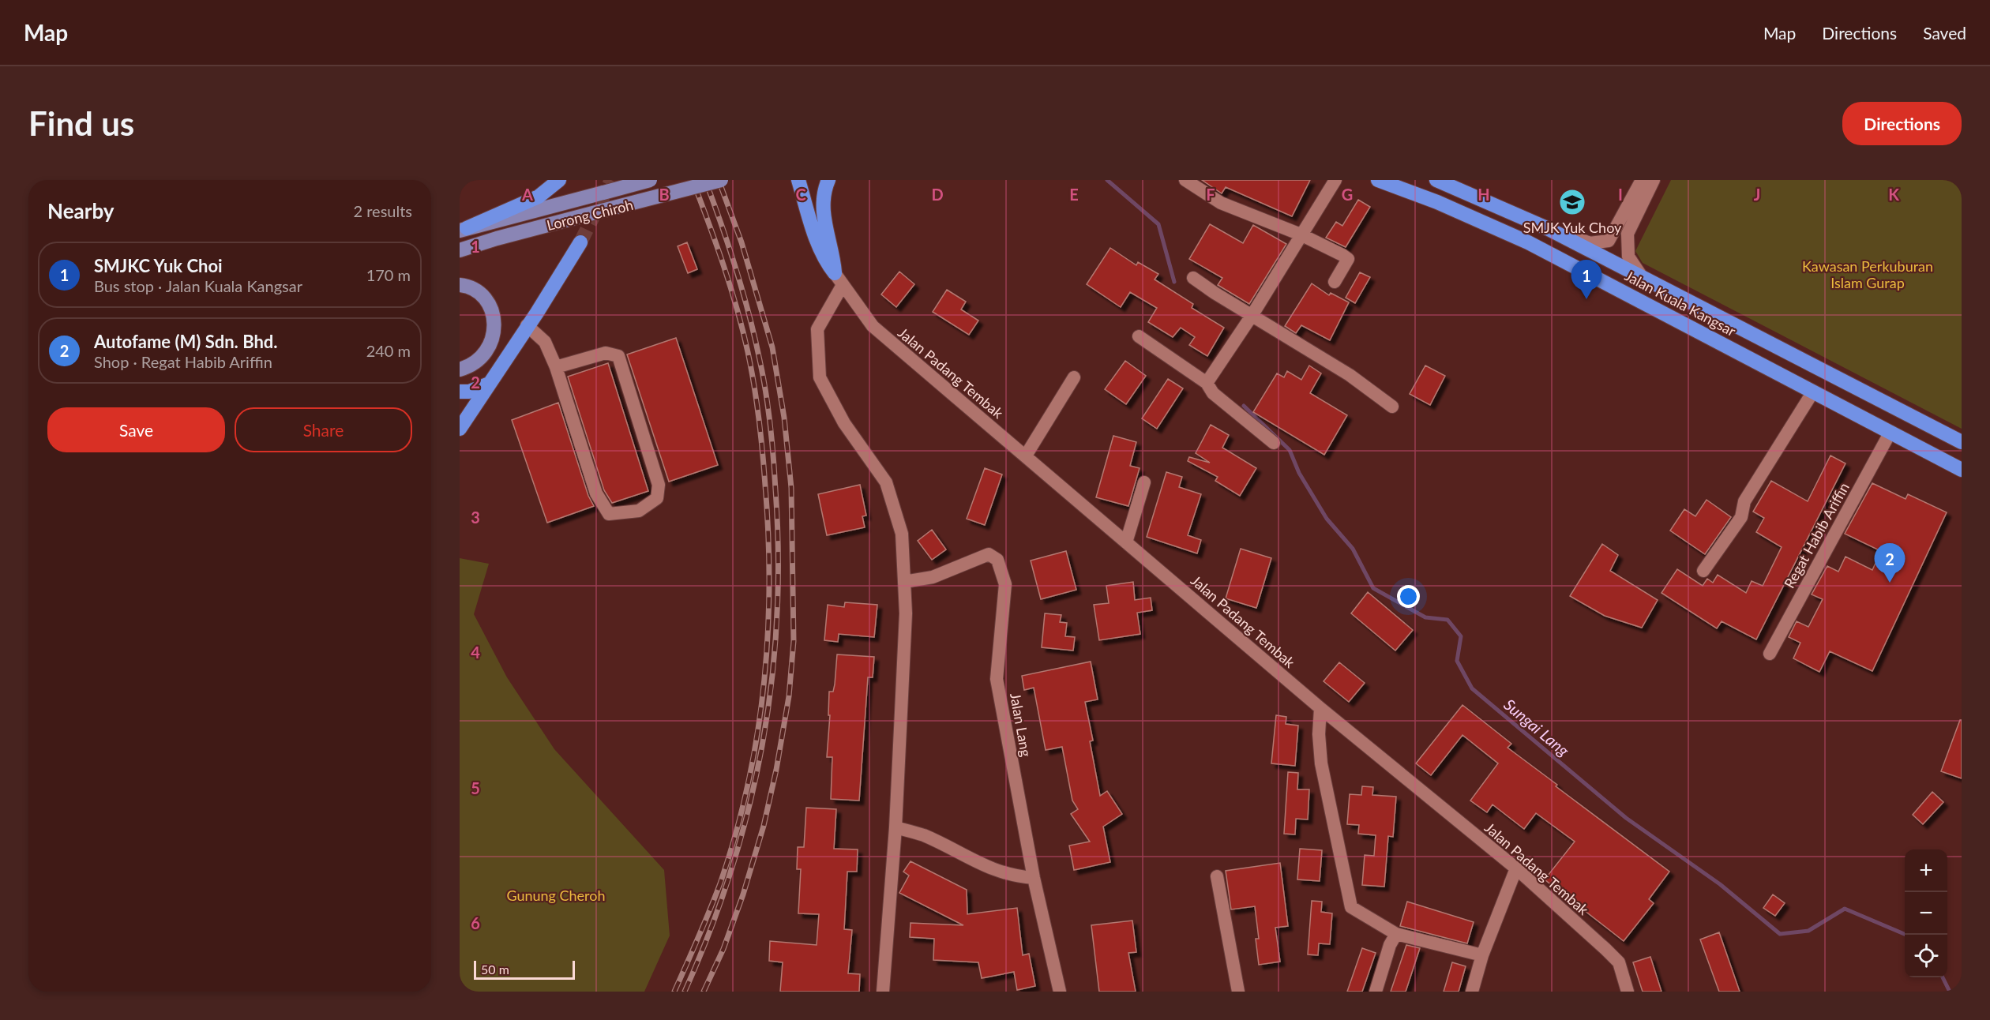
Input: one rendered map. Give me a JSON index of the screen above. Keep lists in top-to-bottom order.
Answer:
{
  "streets": {
    "highway": ["Jalan Kuala Kangsar"],
    "main road": ["Lorong Chiroh"],
    "street": ["Jalan Padang Tembak", "Regat Habib Ariffin", "Jalan Lang"]
  },
  "crossings": [
    ["Jalan Kuala Kangsar", "Regat Habib Ariffin"]
  ],
  "water": ["Sungai Lang"],
  "parks": ["Kawasan Perkuburan Islam Gurap", "Gunung Cheroh"],
  "places": {
    "school or university": ["SMJK Yuk Choy"]
  },
  "scale_bar": "50 m",
  "page": {
    "header": "Map",
    "nav": ["Map", "Directions", "Saved"],
    "buttons": [
      "Directions",
      ["Save", "Share"]
    ],
    "title": "Find us",
    "heading": ["Nearby", "2 results"],
    "list": [
      {
        "mark": "1",
        "name": "SMJKC Yuk Choi",
        "note": "Bus stop · Jalan Kuala Kangsar",
        "value": "170 m"
      },
      {
        "mark": "2",
        "name": "Autofame (M) Sdn. Bhd.",
        "note": "Shop · Regat Habib Ariffin",
        "value": "240 m"
      }
    ],
    "pins": ["1", "2"],
    "map_buttons": ["+", "−"],
    "scale": "50 m"
  },
  "grid": {
    "columns": [
      "A",
      "B",
      "C",
      "D",
      "E",
      "F",
      "G",
      "H",
      "I",
      "J",
      "K"
    ],
    "rows": [
      "1",
      "2",
      "3",
      "4",
      "5",
      "6"
    ]
  }
}
